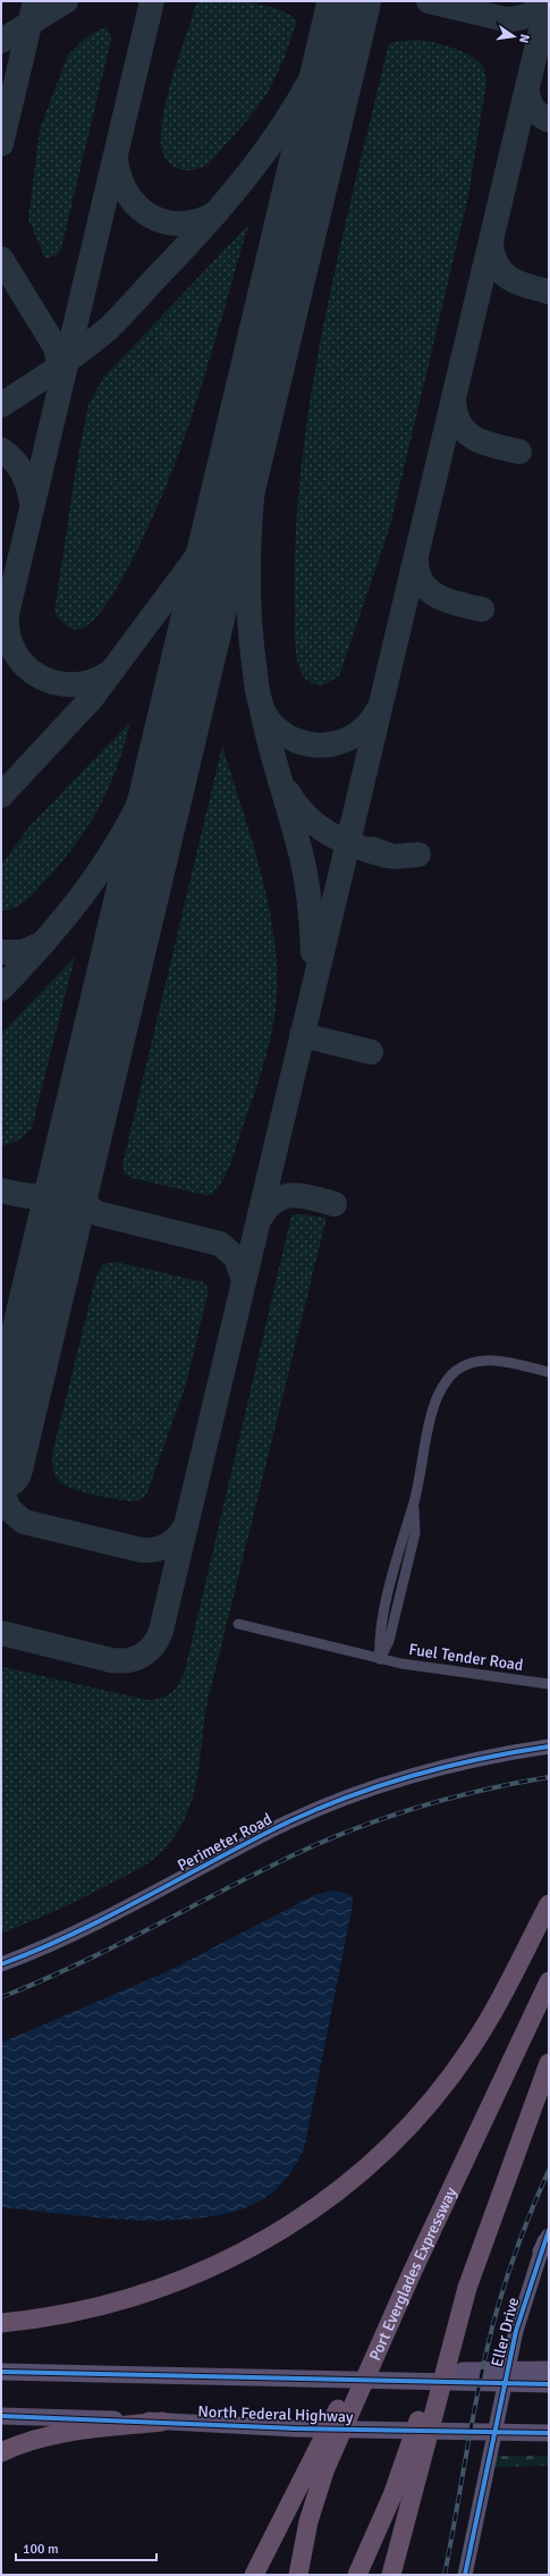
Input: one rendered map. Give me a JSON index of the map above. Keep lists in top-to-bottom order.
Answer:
{
  "streets": {
    "highway": ["Port Everglades Expressway"],
    "main road": ["North Federal Highway"],
    "street": ["Fuel Tender Road", "Perimeter Road", "Eller Drive"]
  },
  "scale_bar": "100 m",
  "north": "right"
}
